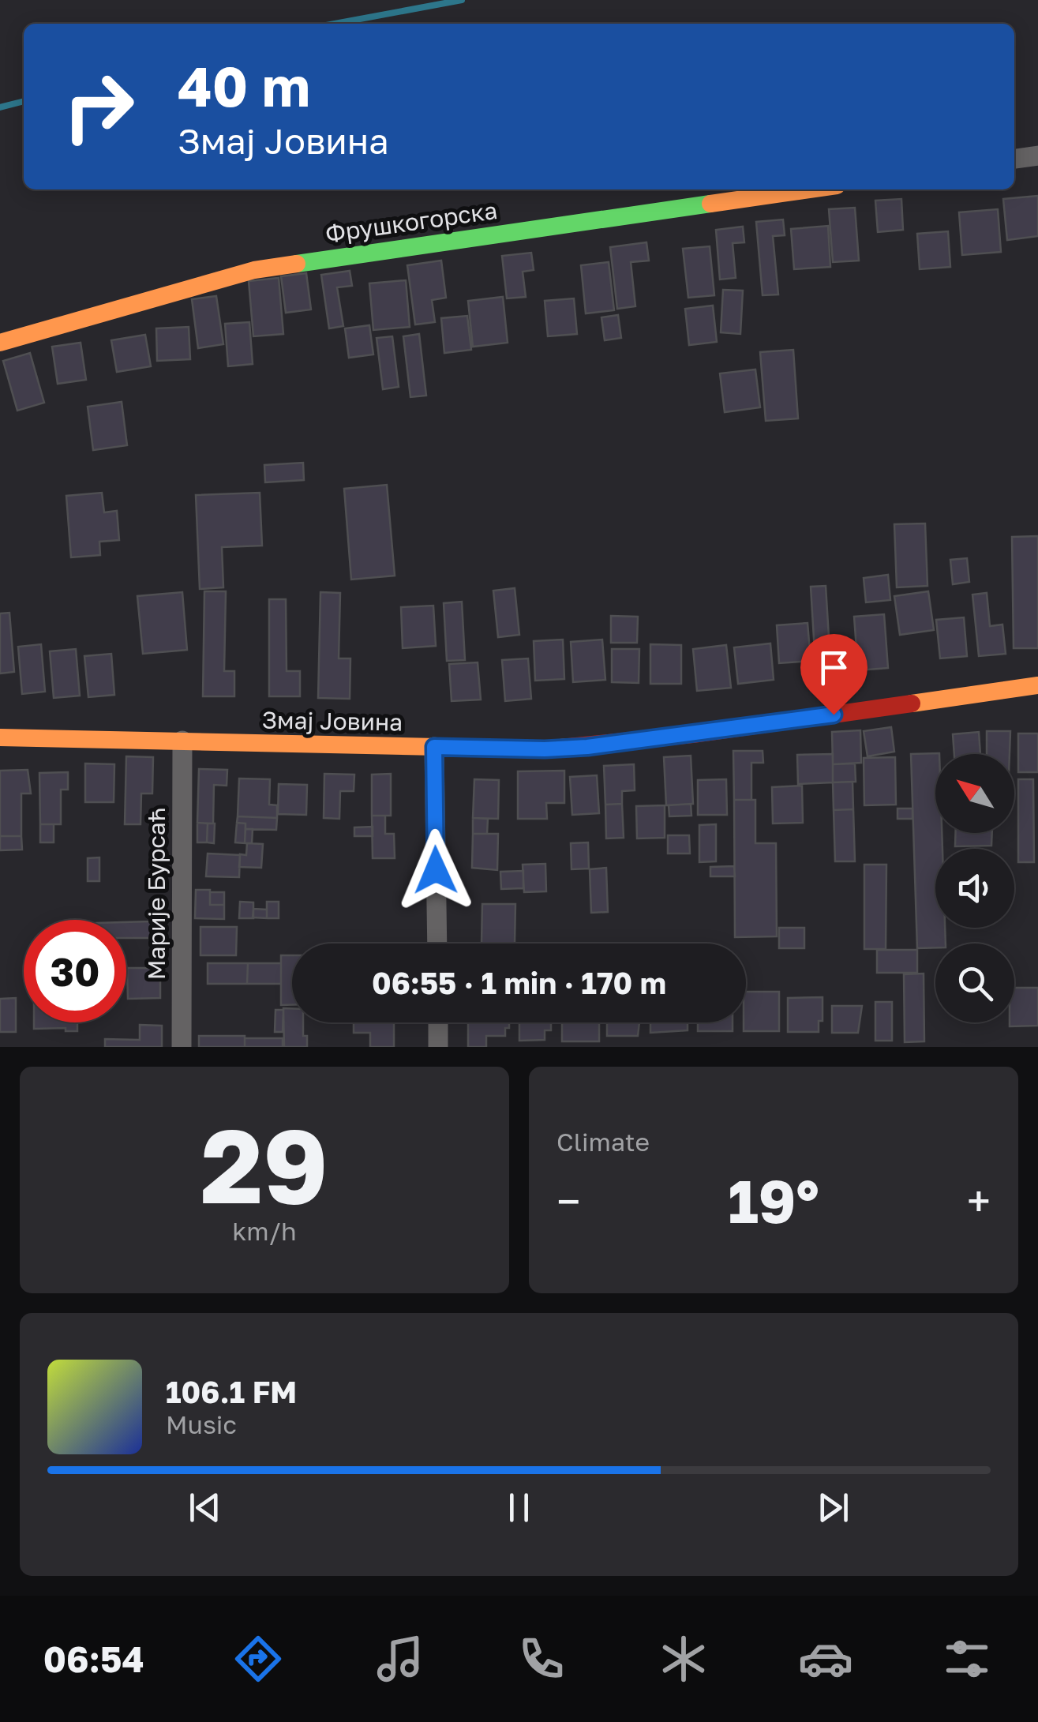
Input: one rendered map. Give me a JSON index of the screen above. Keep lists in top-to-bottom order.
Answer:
{
  "streets": {
    "street": ["Фрушкогорска", "Змај Јовина", "Марије Бурсаћ"]
  },
  "crossings": [
    ["Змај Јовина", "Марије Бурсаћ"]
  ],
  "north": "top left",
  "page": {
    "turn": ["40 m", "Змај Јовина"],
    "limit": "30",
    "trip": "06:55 · 1 min · 170 m",
    "tile": [
      ["29", "km/h"],
      "Climate"
    ],
    "heat": ["−", "19°", "+"],
    "song": ["106.1 FM", "Music"],
    "tabs": "06:54"
  }
}
